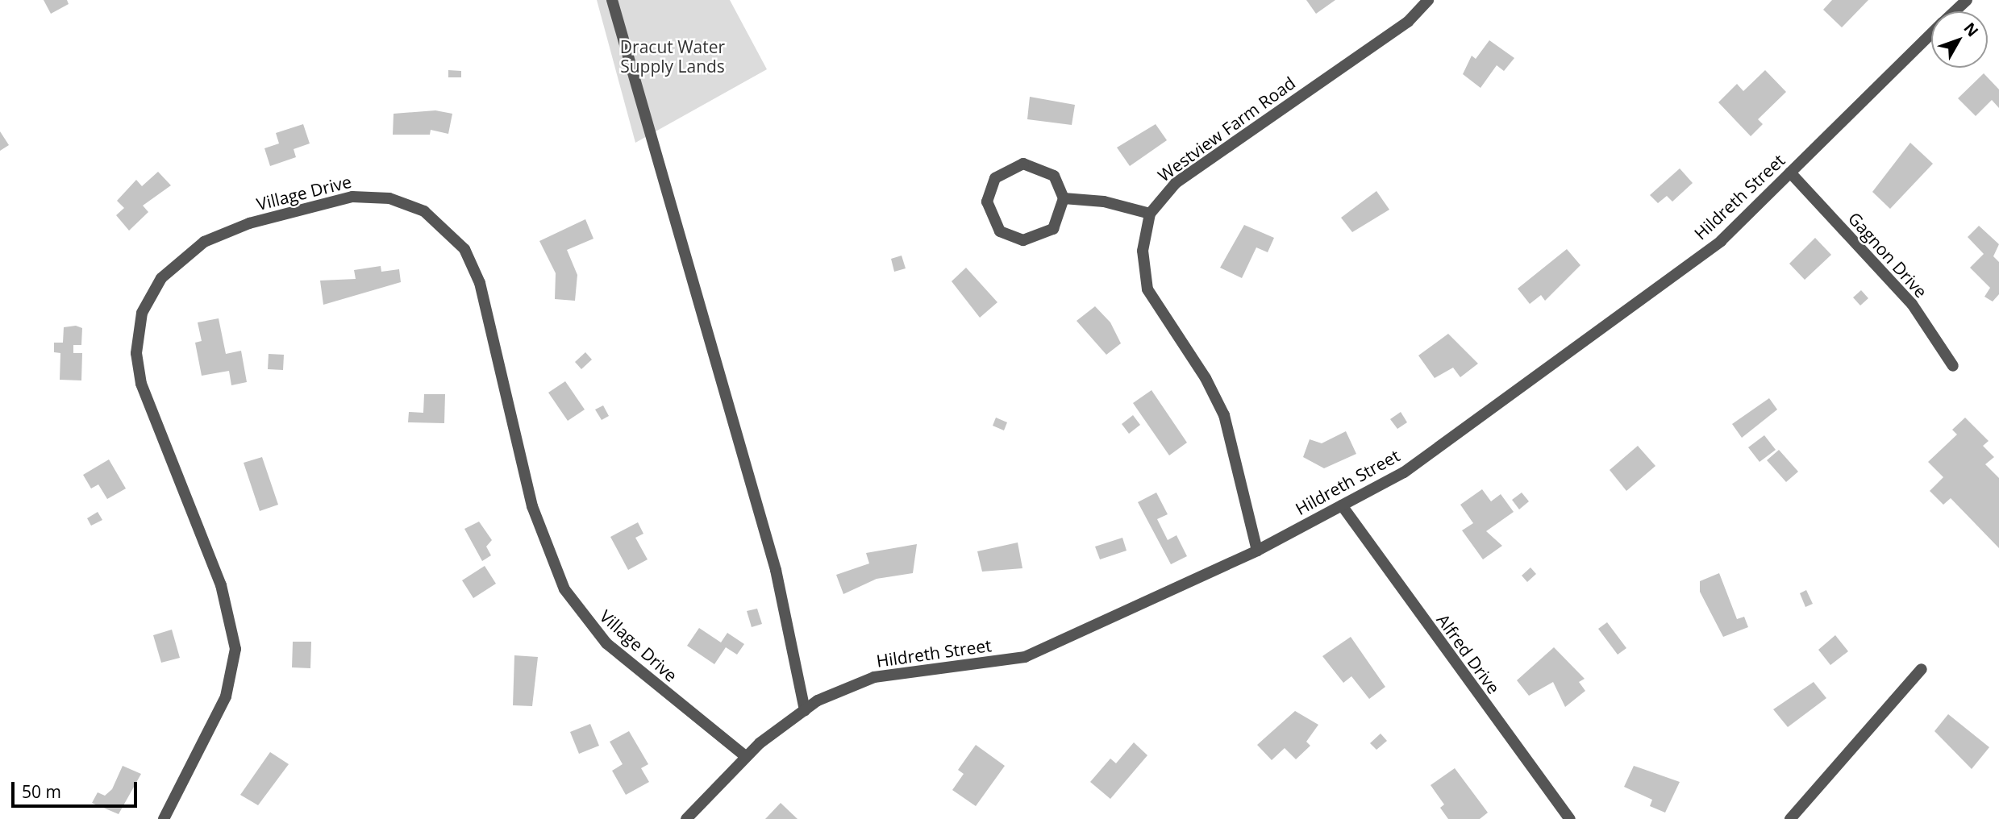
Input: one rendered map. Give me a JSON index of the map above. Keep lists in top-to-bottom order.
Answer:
{
  "streets": {
    "street": [
      "Westview Farm Road",
      "Village Drive",
      "Hildreth Street",
      "Gagnon Drive",
      "Alfred Drive"
    ]
  },
  "crossings": [
    ["Westview Farm Road", "Hildreth Street"],
    ["Village Drive", "Hildreth Street"],
    ["Hildreth Street", "Gagnon Drive"],
    ["Hildreth Street", "Alfred Drive"]
  ],
  "parks": ["Dracut Water Supply Lands"],
  "scale_bar": "50 m",
  "north": "top right"
}
